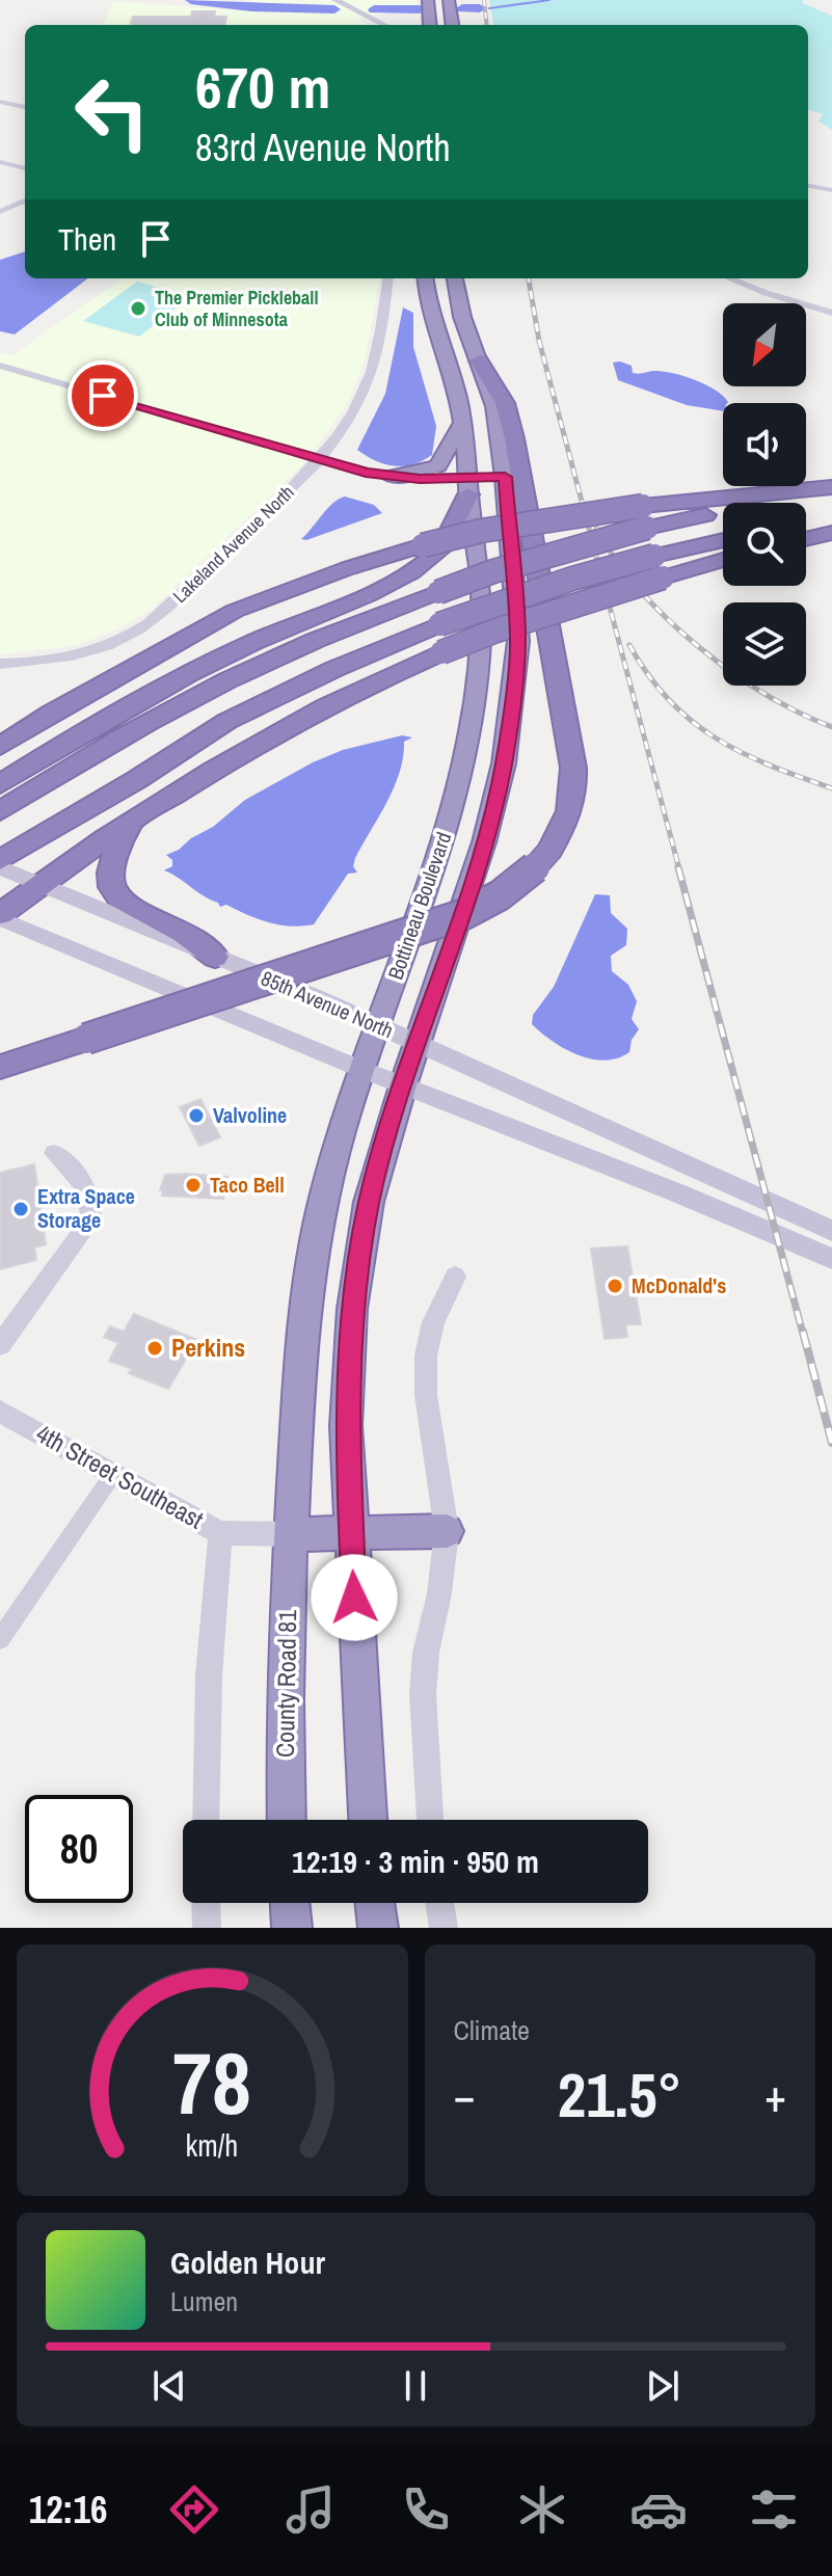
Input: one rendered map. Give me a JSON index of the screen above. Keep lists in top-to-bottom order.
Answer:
{
  "streets": {
    "highway": ["Bottineau Boulevard", "County Road 81"],
    "main road": ["85th Avenue North"],
    "street": ["Lakeland Avenue North", "4th Street Southeast"]
  },
  "crossings": [
    ["Bottineau Boulevard", "85th Avenue North"],
    ["Bottineau Boulevard", "4th Street Southeast"],
    ["Bottineau Boulevard", "County Road 81"],
    ["4th Street Southeast", "County Road 81"]
  ],
  "places": [
    "The Premier Pickleball Club of Minnesota",
    "Valvoline",
    "Taco Bell",
    "Extra Space Storage",
    "McDonald's",
    "Perkins"
  ],
  "north": "bottom left",
  "page": {
    "turn": ["670 m", "83rd Avenue North"],
    "then": "Then",
    "limit": "80",
    "trip": "12:19 · 3 min · 950 m",
    "tile": "Climate",
    "heat": ["−", "21.5°", "+"],
    "song": ["Golden Hour", "Lumen"],
    "tabs": "12:16",
    "gauge": ["78", "km/h"]
  }
}
